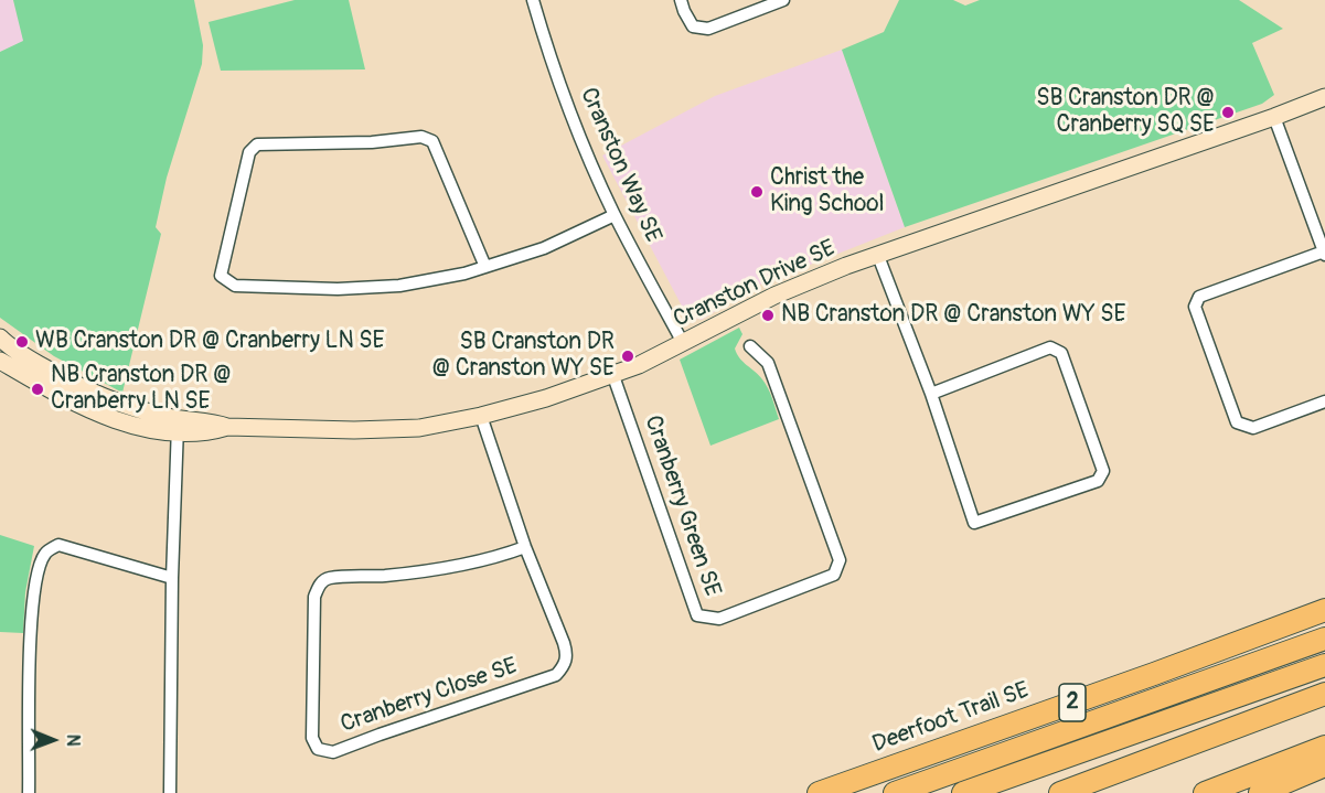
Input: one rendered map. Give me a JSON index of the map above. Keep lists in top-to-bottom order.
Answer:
{
  "streets": {
    "highway": ["2", "Deerfoot Trail SE"],
    "street": [
      "Cranston Way SE",
      "Cranston Drive SE",
      "Cranberry Green SE",
      "Cranberry Close SE"
    ]
  },
  "crossings": [
    ["Cranston Way SE", "Cranston Drive SE"],
    ["Cranston Drive SE", "Cranberry Green SE"],
    ["Cranston Drive SE", "Cranberry Close SE"]
  ],
  "places": [
    "SB Cranston DR @ Cranberry SQ SE",
    "Christ the King School",
    "NB Cranston DR @ Cranston WY SE",
    "WB Cranston DR @ Cranberry LN SE",
    "SB Cranston DR @ Cranston WY SE",
    "NB Cranston DR @ Cranberry LN SE"
  ],
  "north": "right"
}
